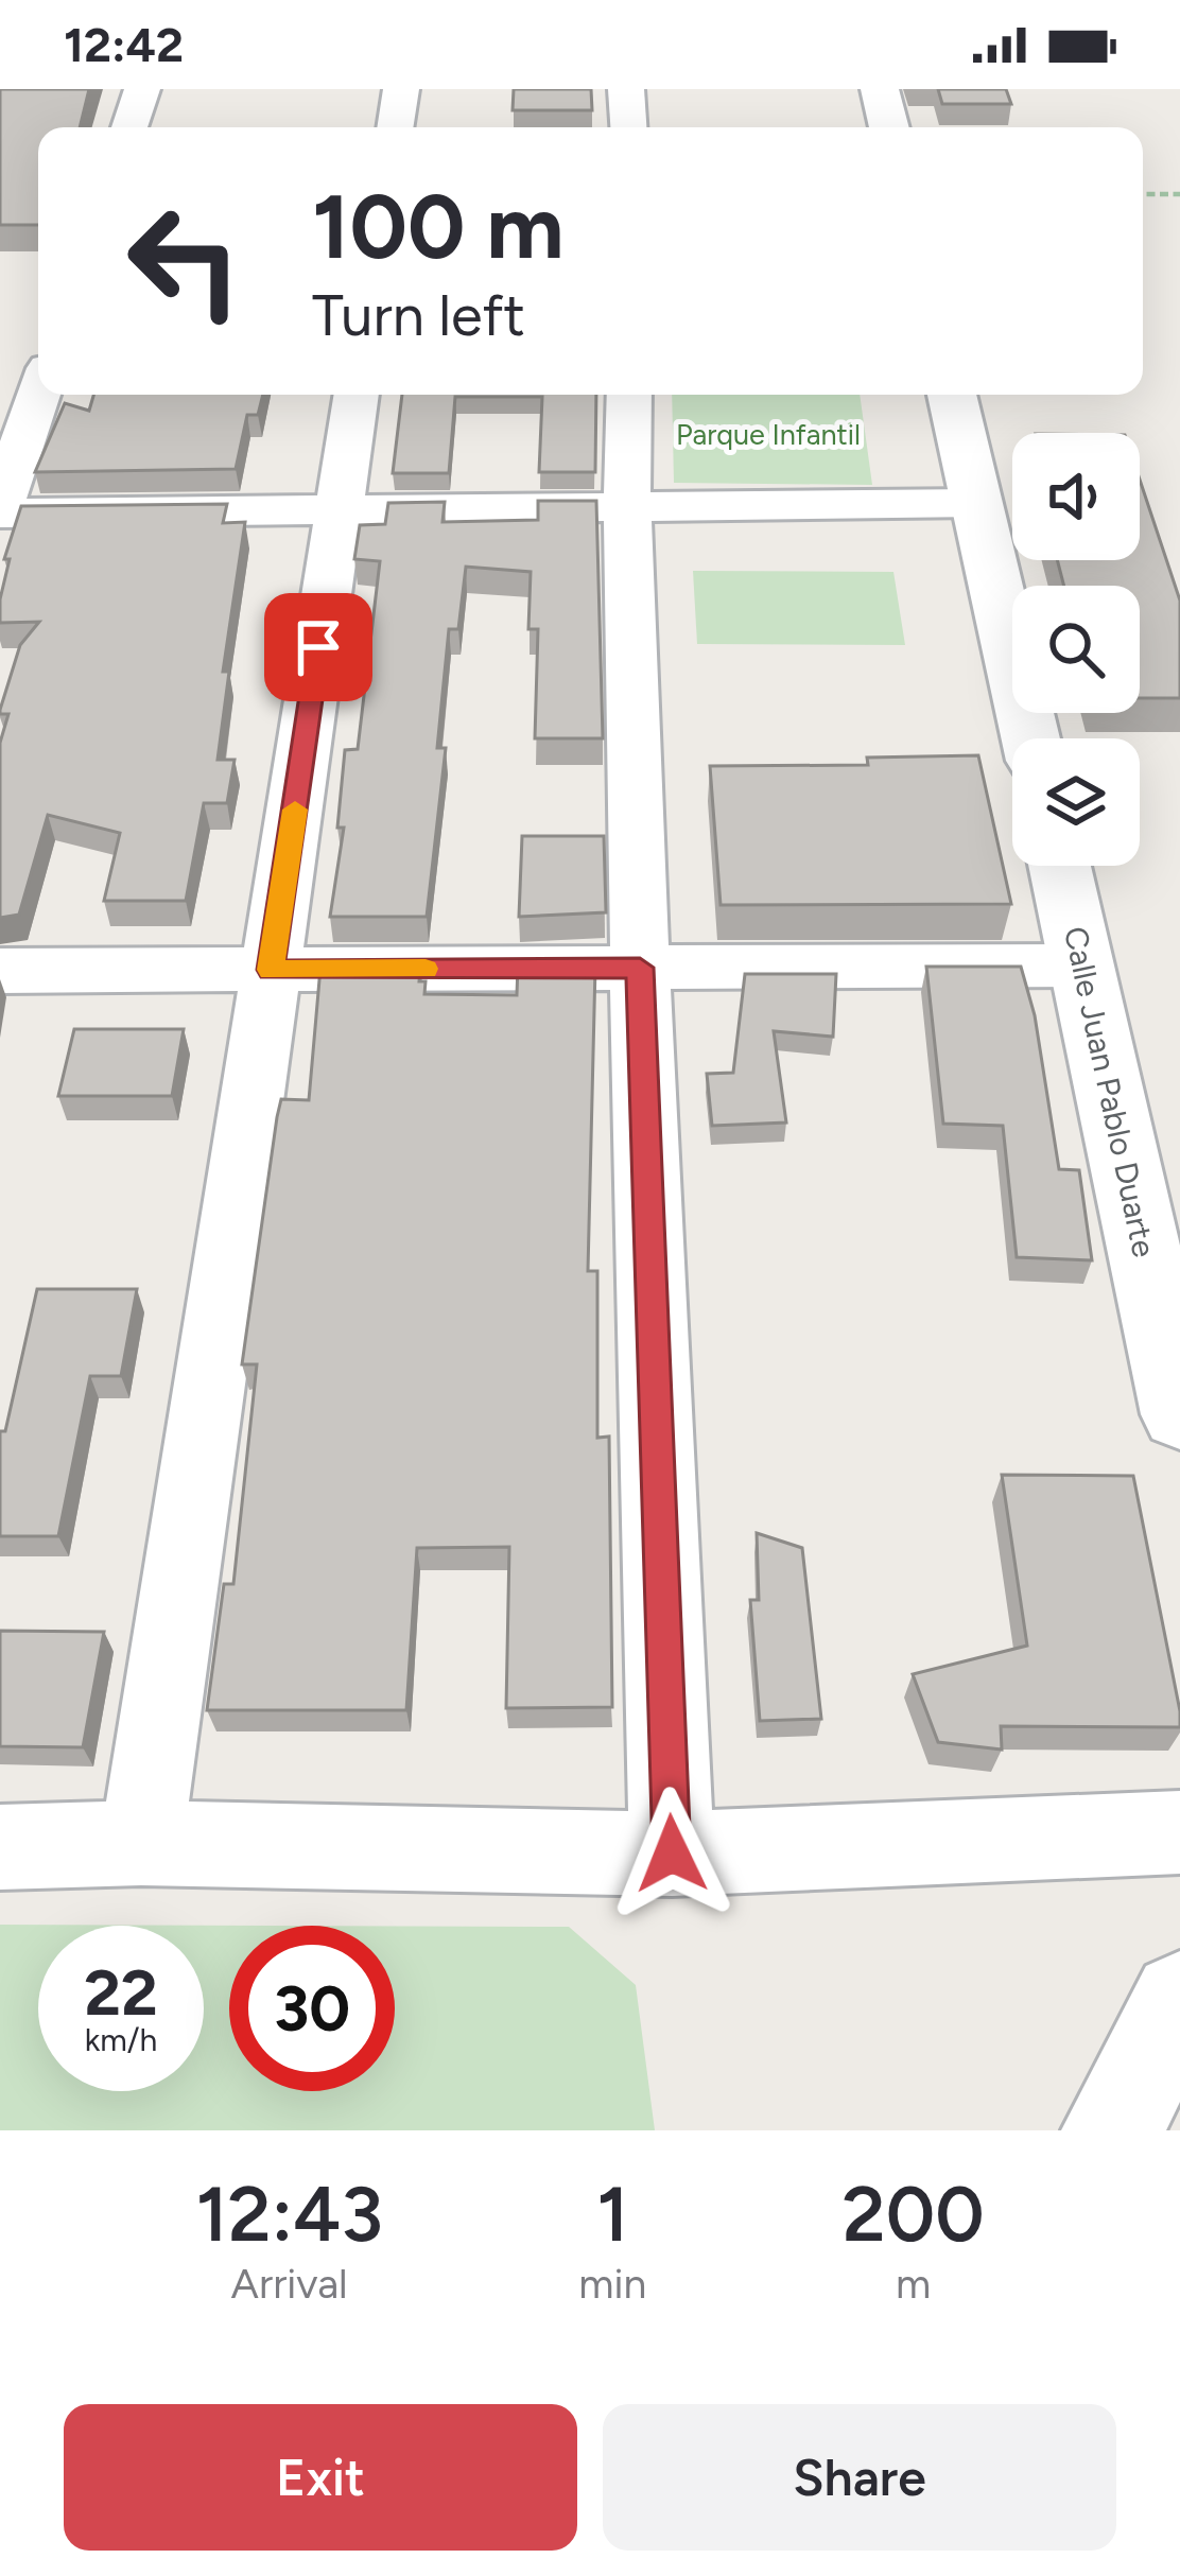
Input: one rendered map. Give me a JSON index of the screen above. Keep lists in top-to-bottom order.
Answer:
{
  "streets": {
    "street": ["Calle Juan Pablo Duarte"]
  },
  "parks": ["Parque Infantil"],
  "page": {
    "status": "12:42",
    "turn": ["100 m", "Turn left"],
    "speed": "22 km/h",
    "limit": "30",
    "eta": [
      "12:43",
      "Arrival",
      "1",
      "min",
      "200",
      "m"
    ],
    "buttons": ["Exit", "Share"]
  }
}
